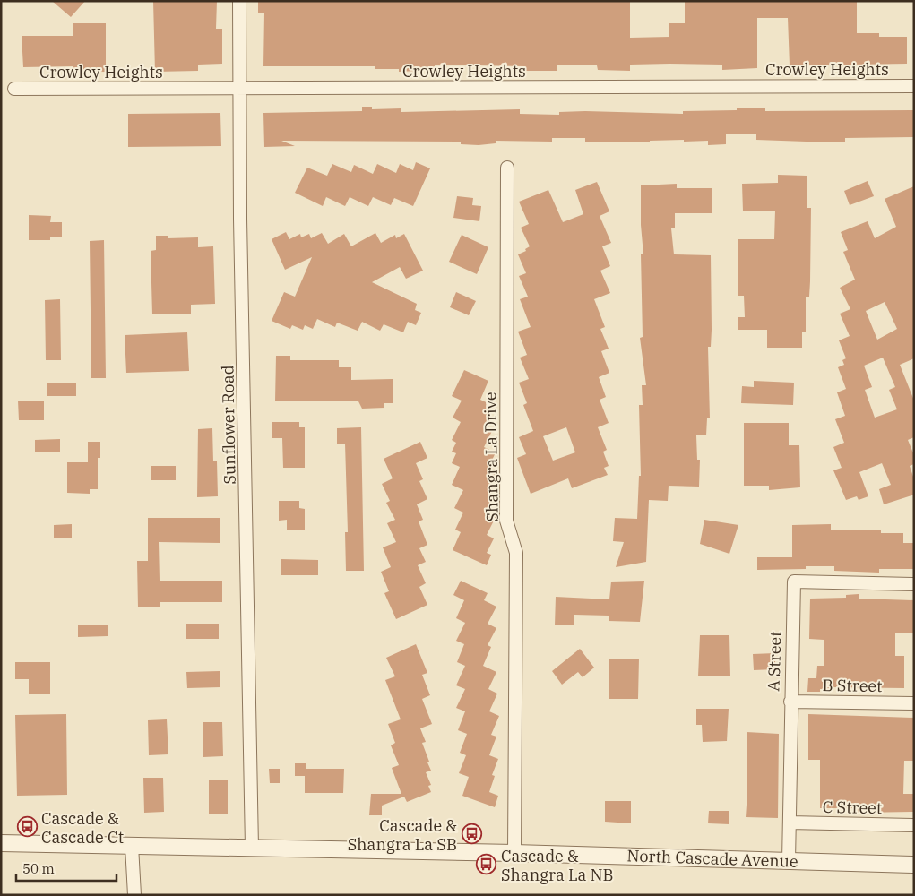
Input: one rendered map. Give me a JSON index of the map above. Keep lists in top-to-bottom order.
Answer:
{
  "streets": {
    "street": [
      "Crowley Heights",
      "Sunflower Road",
      "Shangra La Drive",
      "A Street",
      "B Street",
      "C Street",
      "North Cascade Avenue"
    ]
  },
  "crossings": [
    ["Crowley Heights", "Sunflower Road"],
    ["Sunflower Road", "North Cascade Avenue"],
    ["Shangra La Drive", "North Cascade Avenue"],
    ["A Street", "B Street"],
    ["A Street", "C Street"],
    ["A Street", "North Cascade Avenue"]
  ],
  "places": {
    "bus stop": ["Cascade & Cascade Ct", "Cascade & Shangra La SB", "Cascade & Shangra La NB"]
  },
  "scale_bar": "50 m"
}
